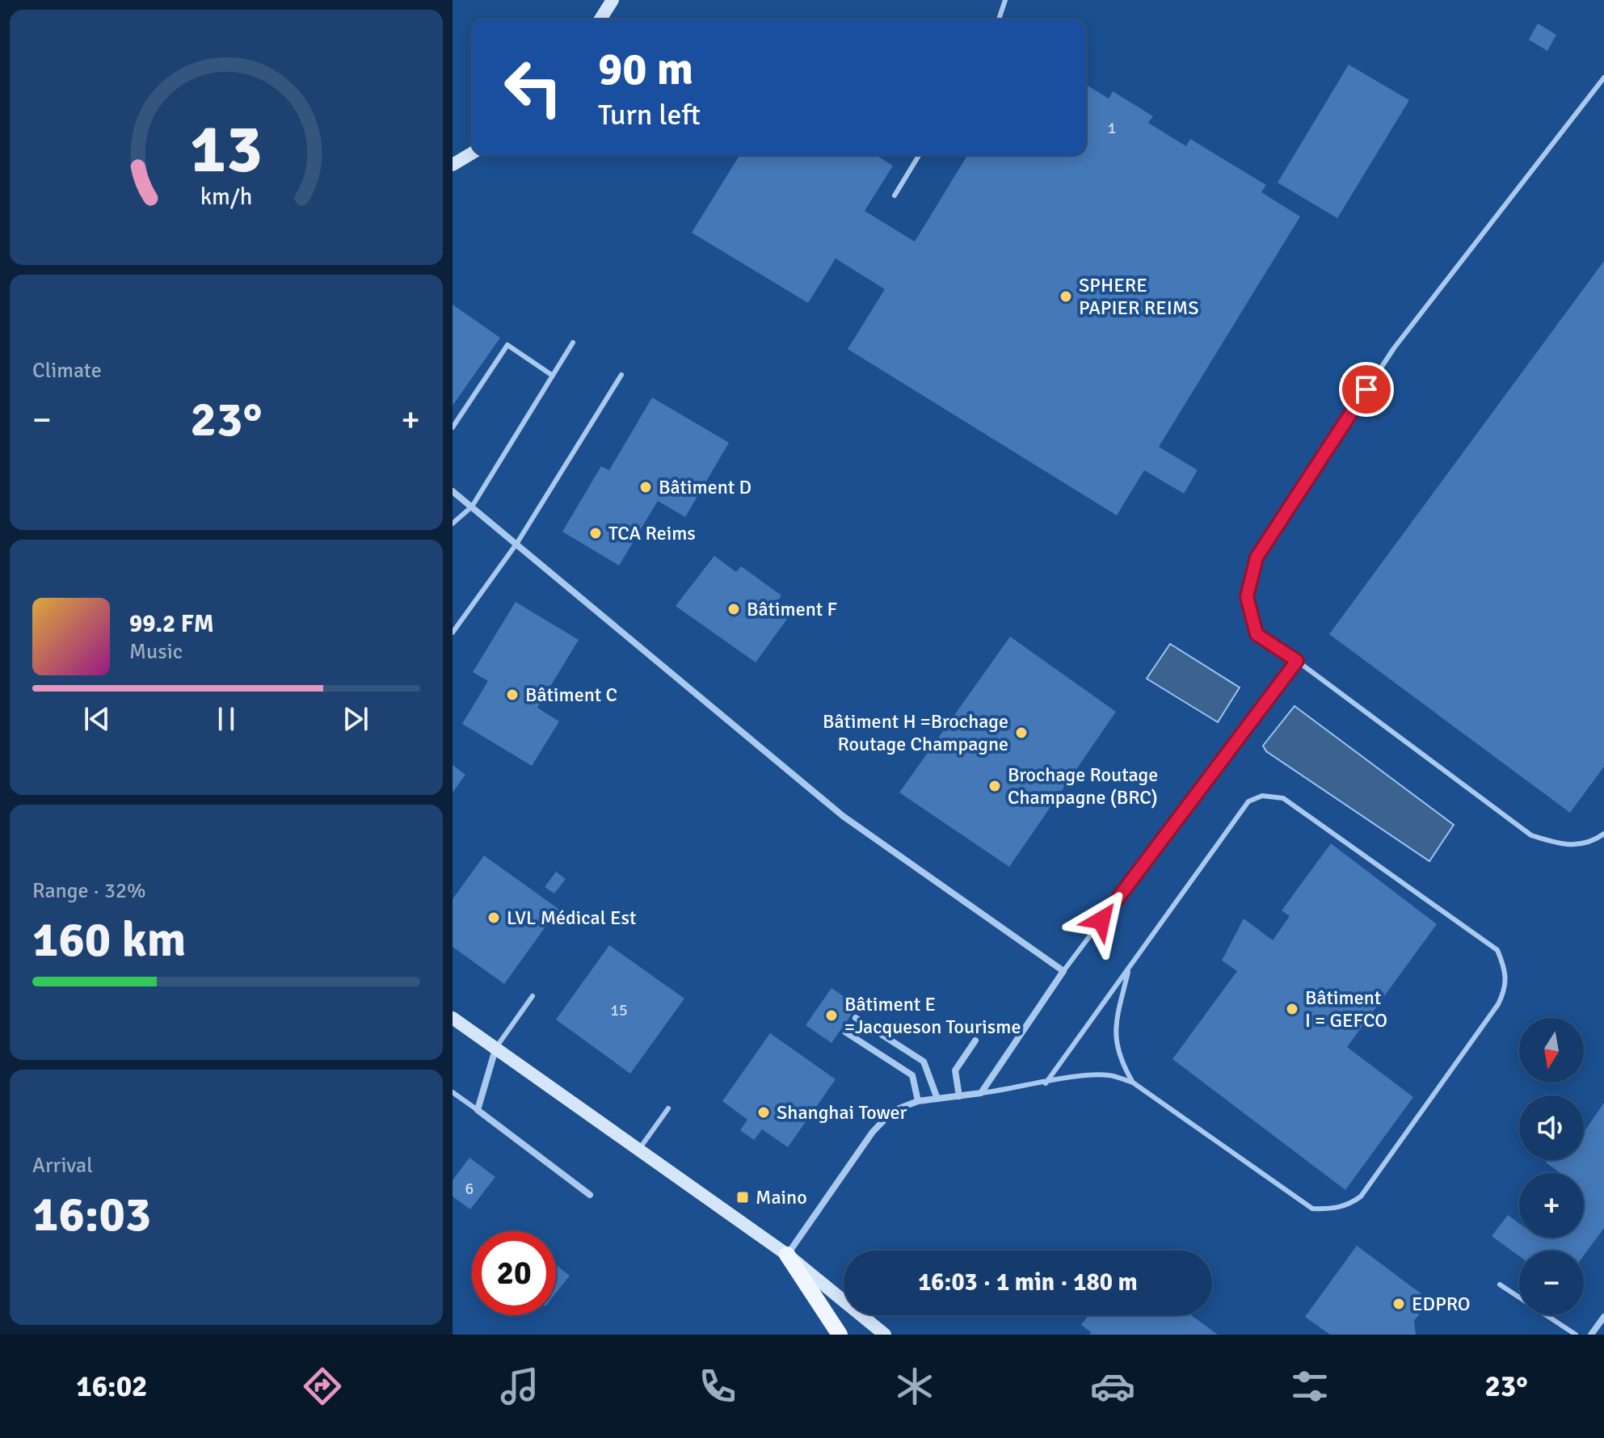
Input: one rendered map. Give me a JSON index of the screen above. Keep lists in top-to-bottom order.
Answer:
{
  "places": {
    "other": [
      "SPHERE PAPIER REIMS",
      "Bâtiment D",
      "TCA Reims",
      "Bâtiment F",
      "Bâtiment C",
      "Bâtiment H =Brochage Routage Champagne",
      "Brochage Routage Champagne (BRC)",
      "LVL Médical Est",
      "Bâtiment I = GEFCO",
      "Bâtiment E =Jacqueson Tourisme",
      "Shanghai Tower",
      "EDPRO"
    ],
    "transit": ["Maino"]
  },
  "house_numbers": ["1", "15", "6"],
  "north": "bottom",
  "page": {
    "turn": ["90 m", "Turn left"],
    "tile": [
      "Climate",
      ["Range · 32%", "160 km"],
      ["Arrival", "16:03"]
    ],
    "heat": ["−", "23°", "+"],
    "song": ["99.2 FM", "Music"],
    "map_buttons": ["+", "−"],
    "limit": "20",
    "trip": "16:03 · 1 min · 180 m",
    "tabs": ["16:02", "23°"],
    "gauge": ["13", "km/h"]
  }
}
